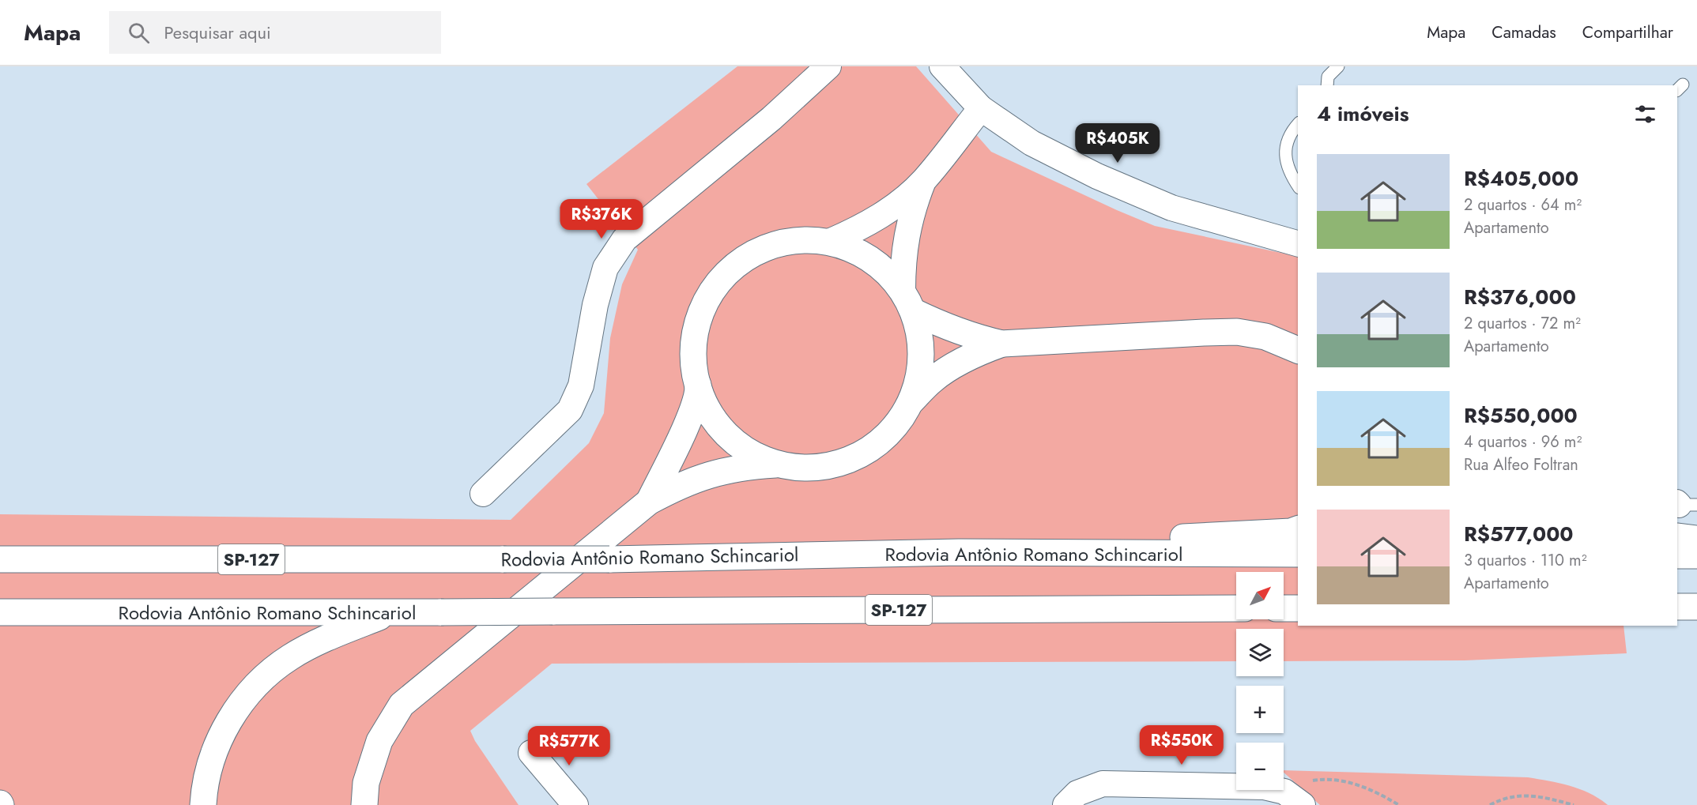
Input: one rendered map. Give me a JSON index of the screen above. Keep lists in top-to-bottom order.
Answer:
{
  "streets": {
    "main road": ["Rodovia Antônio Romano Schincariol", "SP-127"]
  },
  "north": "top right",
  "page": {
    "header": "Mapa",
    "search": "Pesquisar aqui",
    "nav": ["Mapa", "Camadas", "Compartilhar"],
    "heading": "4 imóveis",
    "price": [
      "R$405K",
      "R$376K",
      "R$550K",
      "R$577K"
    ],
    "list": [
      {
        "name": "R$405,000",
        "note": "2 quartos · 64 m² · Apartamento"
      },
      {
        "name": "R$376,000",
        "note": "2 quartos · 72 m² · Apartamento"
      },
      {
        "name": "R$550,000",
        "note": "4 quartos · 96 m² · Rua Alfeo Foltran"
      },
      {
        "name": "R$577,000",
        "note": "3 quartos · 110 m² · Apartamento"
      }
    ],
    "map_buttons": ["+", "−"]
  }
}
